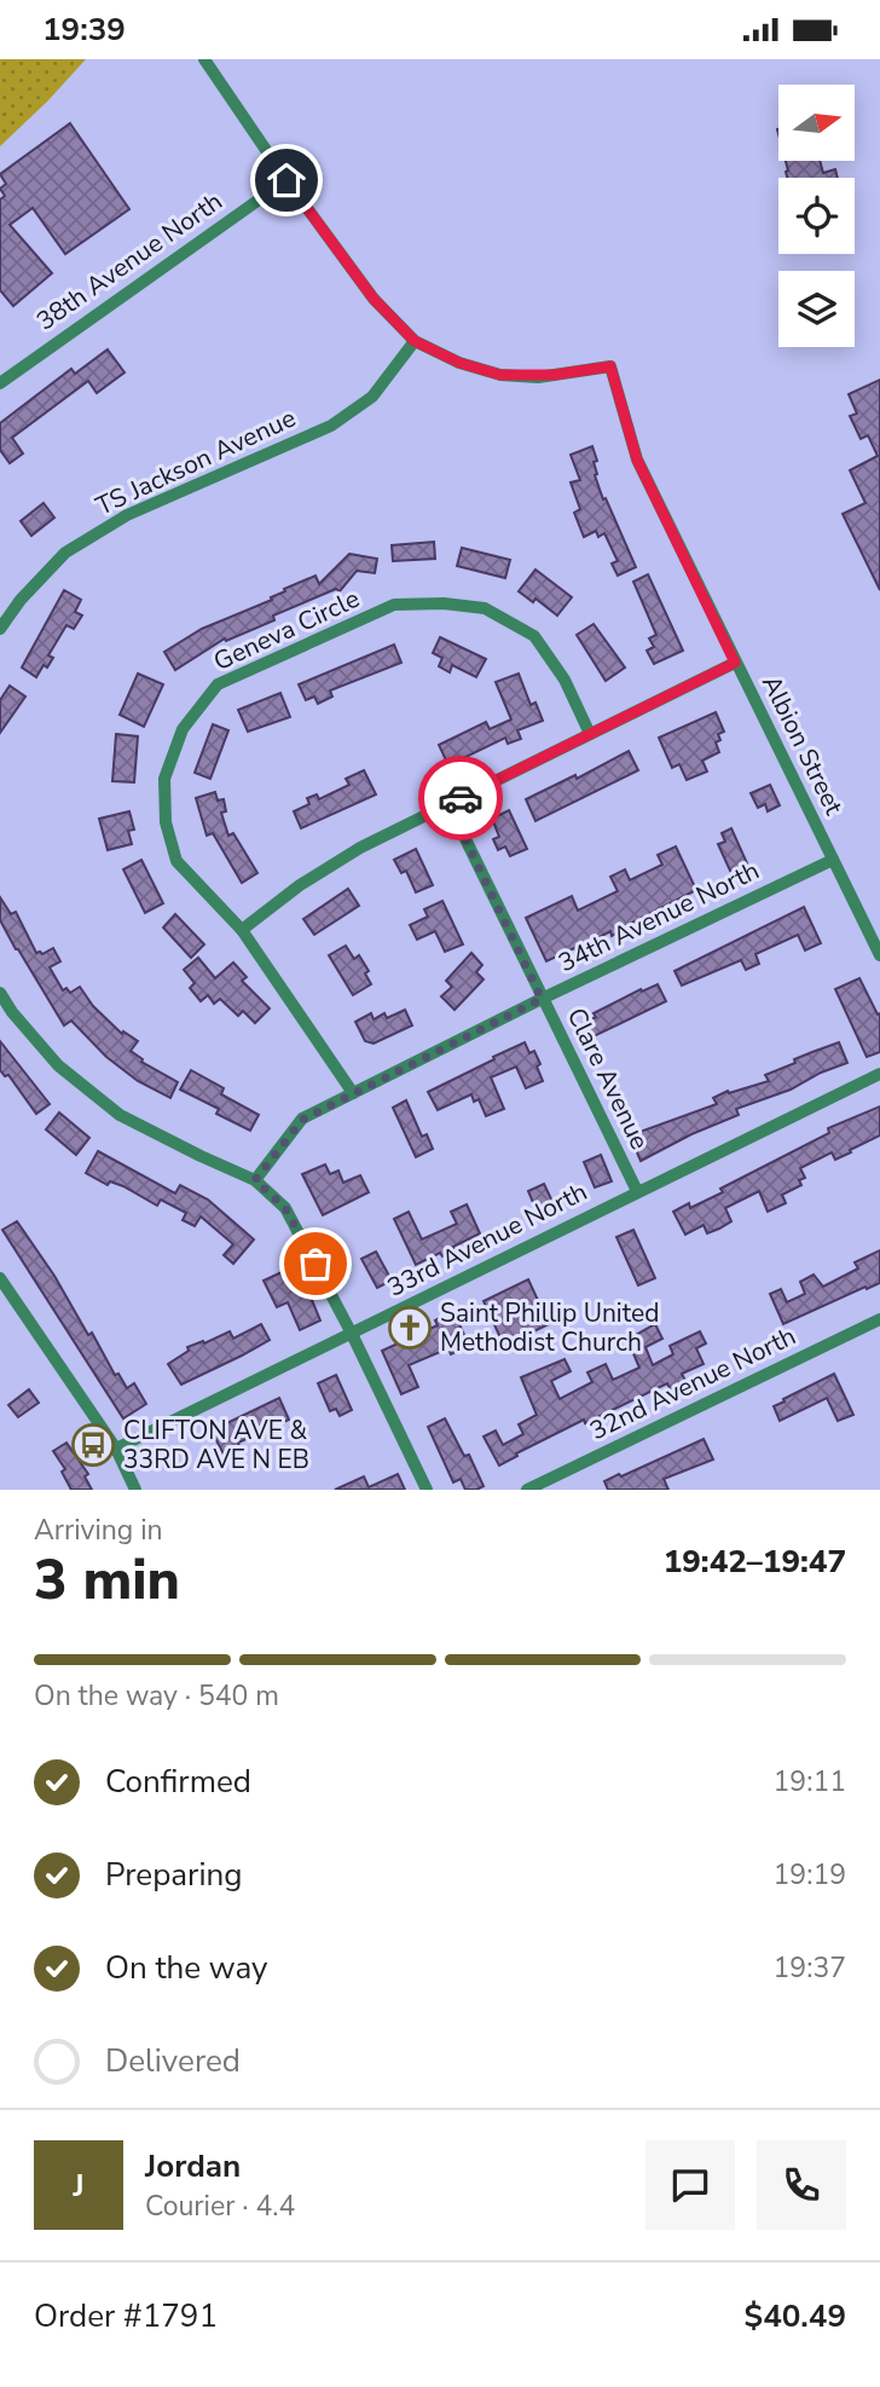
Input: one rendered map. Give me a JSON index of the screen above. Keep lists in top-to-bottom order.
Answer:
{
  "streets": {
    "street": [
      "38th Avenue North",
      "TS Jackson Avenue",
      "Geneva Circle",
      "Albion Street",
      "34th Avenue North",
      "Clare Avenue",
      "33rd Avenue North",
      "32nd Avenue North"
    ]
  },
  "crossings": [
    ["TS Jackson Avenue", "Albion Street"],
    ["Geneva Circle", "34th Avenue North"],
    ["Albion Street", "34th Avenue North"],
    ["34th Avenue North", "Clare Avenue"],
    ["Clare Avenue", "33rd Avenue North"]
  ],
  "places": {
    "church": ["Saint Phillip United Methodist Church"],
    "bus stop": ["CLIFTON AVE & 33RD AVE N EB"]
  },
  "north": "right",
  "page": {
    "status": "19:39",
    "heading": ["3 min", "Arriving in", "19:42–19:47"],
    "panel": [
      "Jordan",
      "Courier · 4.4",
      "Order #1791",
      "$40.49"
    ],
    "bar": "On the way · 540 m",
    "list": [
      ["Confirmed", "19:11"],
      ["Preparing", "19:19"],
      ["On the way", "19:37"],
      "Delivered"
    ],
    "round": "J"
  }
}
